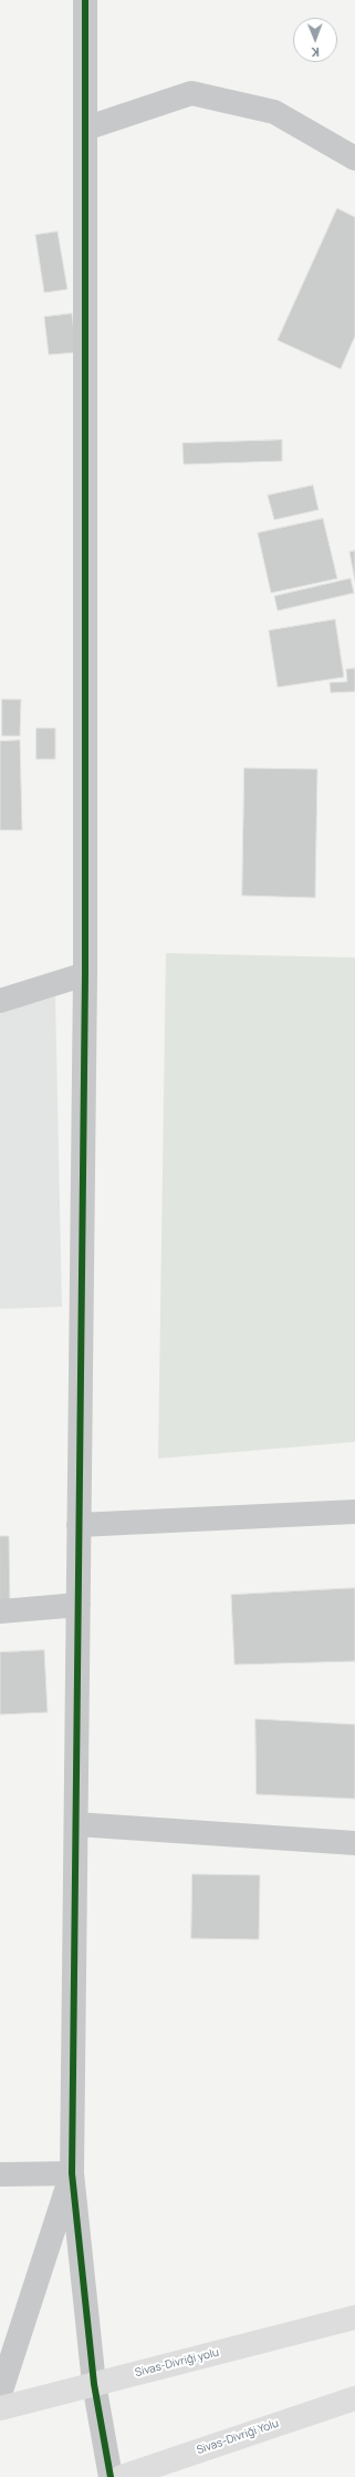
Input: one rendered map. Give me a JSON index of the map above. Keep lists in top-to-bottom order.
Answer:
{
  "streets": {
    "main road": ["Sivas-Divriği yolu", "Sivas-Divriği Yolu"]
  },
  "north": "bottom"
}
